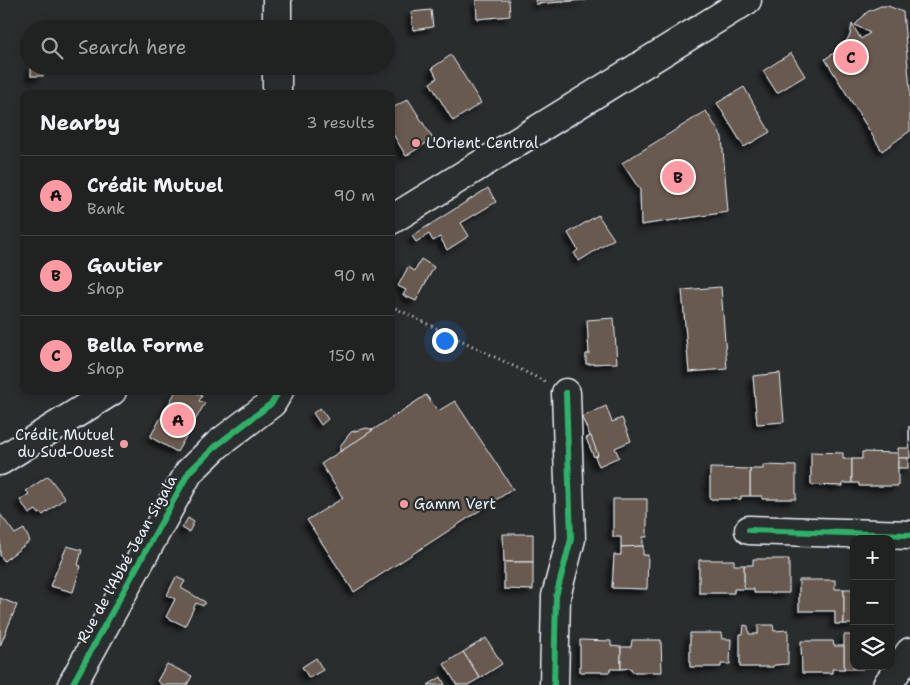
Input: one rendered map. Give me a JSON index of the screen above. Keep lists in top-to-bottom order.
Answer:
{
  "streets": {
    "street": ["Rue de l'Abbé Jean Sigala"]
  },
  "places": ["L'Orient Central", "Crédit Mutuel du Sud-Ouest", "Gamm Vert"],
  "page": {
    "search": "Search here",
    "pins": ["C", "B", "A"],
    "heading": ["Nearby", "3 results"],
    "list": [
      {
        "mark": "A",
        "name": "Crédit Mutuel",
        "note": "Bank",
        "value": "90 m"
      },
      {
        "mark": "B",
        "name": "Gautier",
        "note": "Shop",
        "value": "90 m"
      },
      {
        "mark": "C",
        "name": "Bella Forme",
        "note": "Shop",
        "value": "150 m"
      }
    ],
    "map_buttons": ["+", "−"]
  }
}
